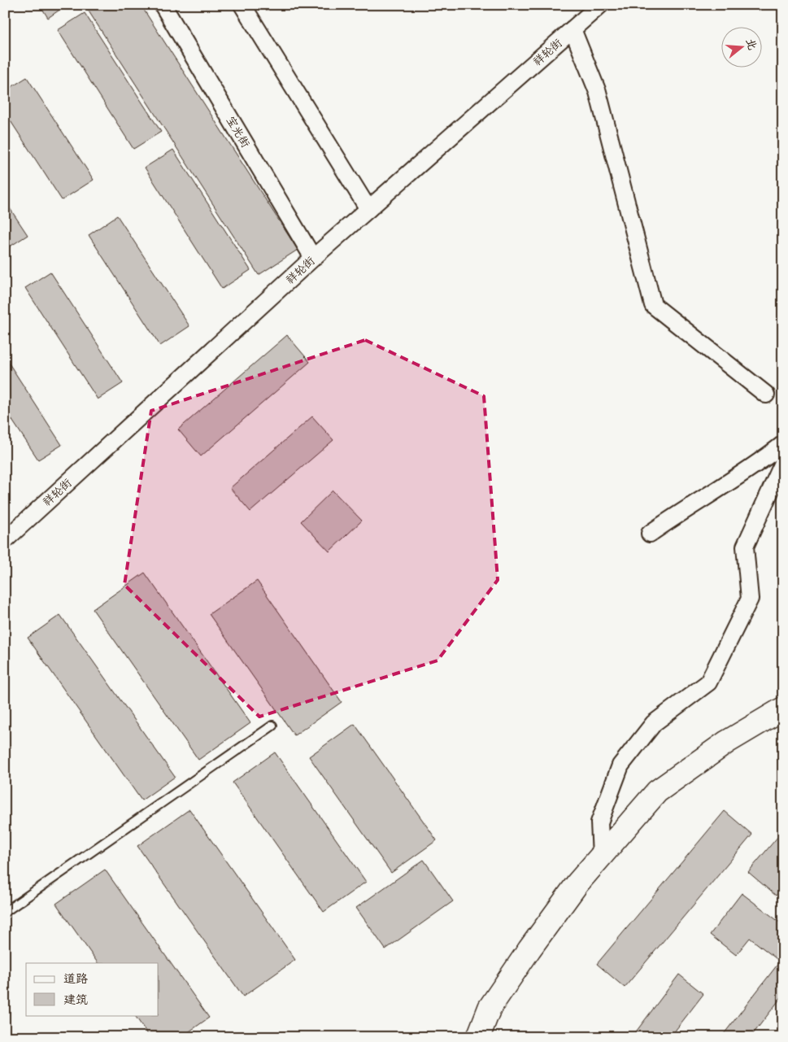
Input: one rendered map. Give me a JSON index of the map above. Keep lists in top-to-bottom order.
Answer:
{
  "streets": {
    "street": ["祥轮街", "宝光街"]
  },
  "crossings": [
    ["祥轮街", "宝光街"]
  ],
  "legend": ["道路", "建筑"],
  "north": "right"
}
